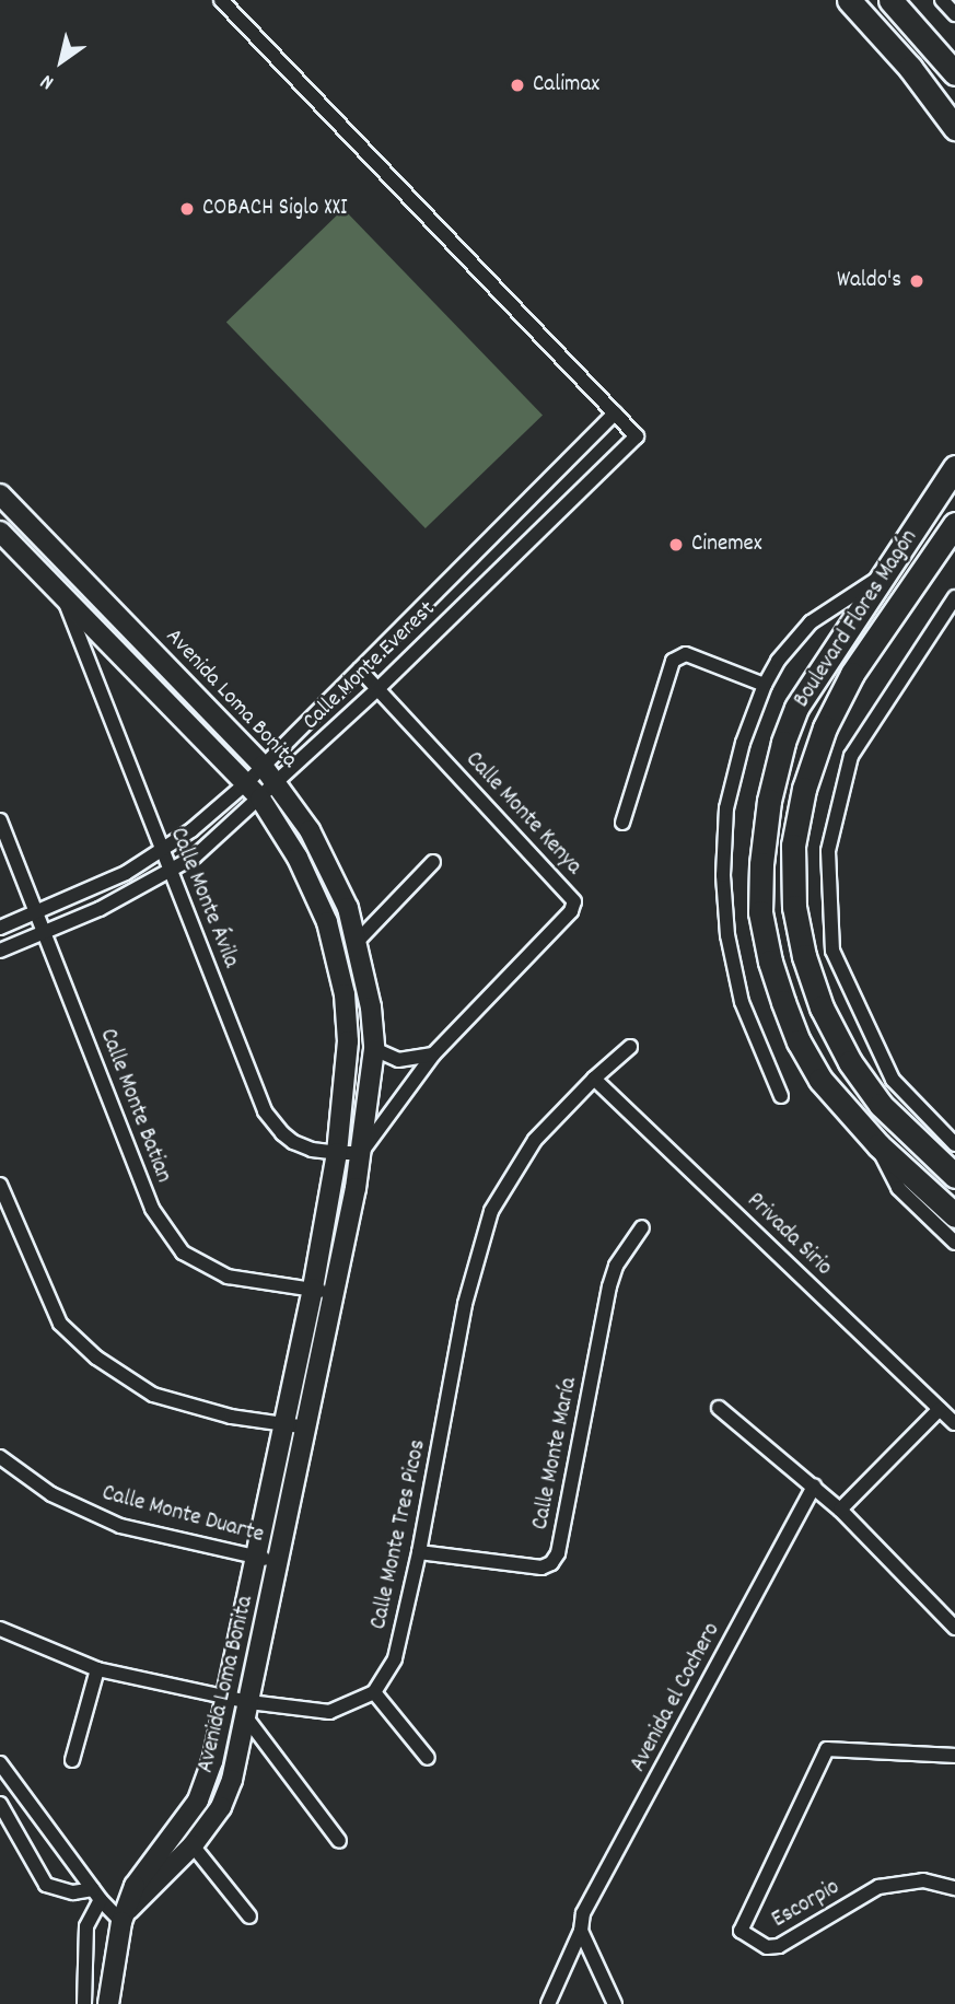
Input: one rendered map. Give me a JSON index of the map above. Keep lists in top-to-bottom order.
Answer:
{
  "streets": {
    "main road": ["Boulevard Flores Magón", "Avenida Loma Bonita"],
    "street": [
      "Calle Monte Everest",
      "Calle Monte Kenya",
      "Calle Monte Ávila",
      "Calle Monte Batian",
      "Privada Sirio",
      "Calle Monte María",
      "Calle Monte Duarte",
      "Calle Monte Tres Picos",
      "Avenida el Cochero",
      "Escorpio"
    ]
  },
  "crossings": [
    ["Calle Monte Everest", "Avenida Loma Bonita"],
    ["Calle Monte Everest", "Calle Monte Kenya"],
    ["Calle Monte Everest", "Calle Monte Ávila"],
    ["Calle Monte Everest", "Calle Monte Batian"],
    ["Avenida Loma Bonita", "Calle Monte Kenya"],
    ["Avenida Loma Bonita", "Calle Monte Ávila"],
    ["Avenida Loma Bonita", "Calle Monte Batian"],
    ["Avenida Loma Bonita", "Calle Monte Duarte"],
    ["Calle Monte Kenya", "Calle Monte Ávila"],
    ["Privada Sirio", "Calle Monte Tres Picos"],
    ["Calle Monte María", "Calle Monte Tres Picos"]
  ],
  "places": [
    "Calimax",
    "COBACH Siglo XXI",
    "Waldo's",
    "Cinemex"
  ],
  "north": "bottom left"
}
